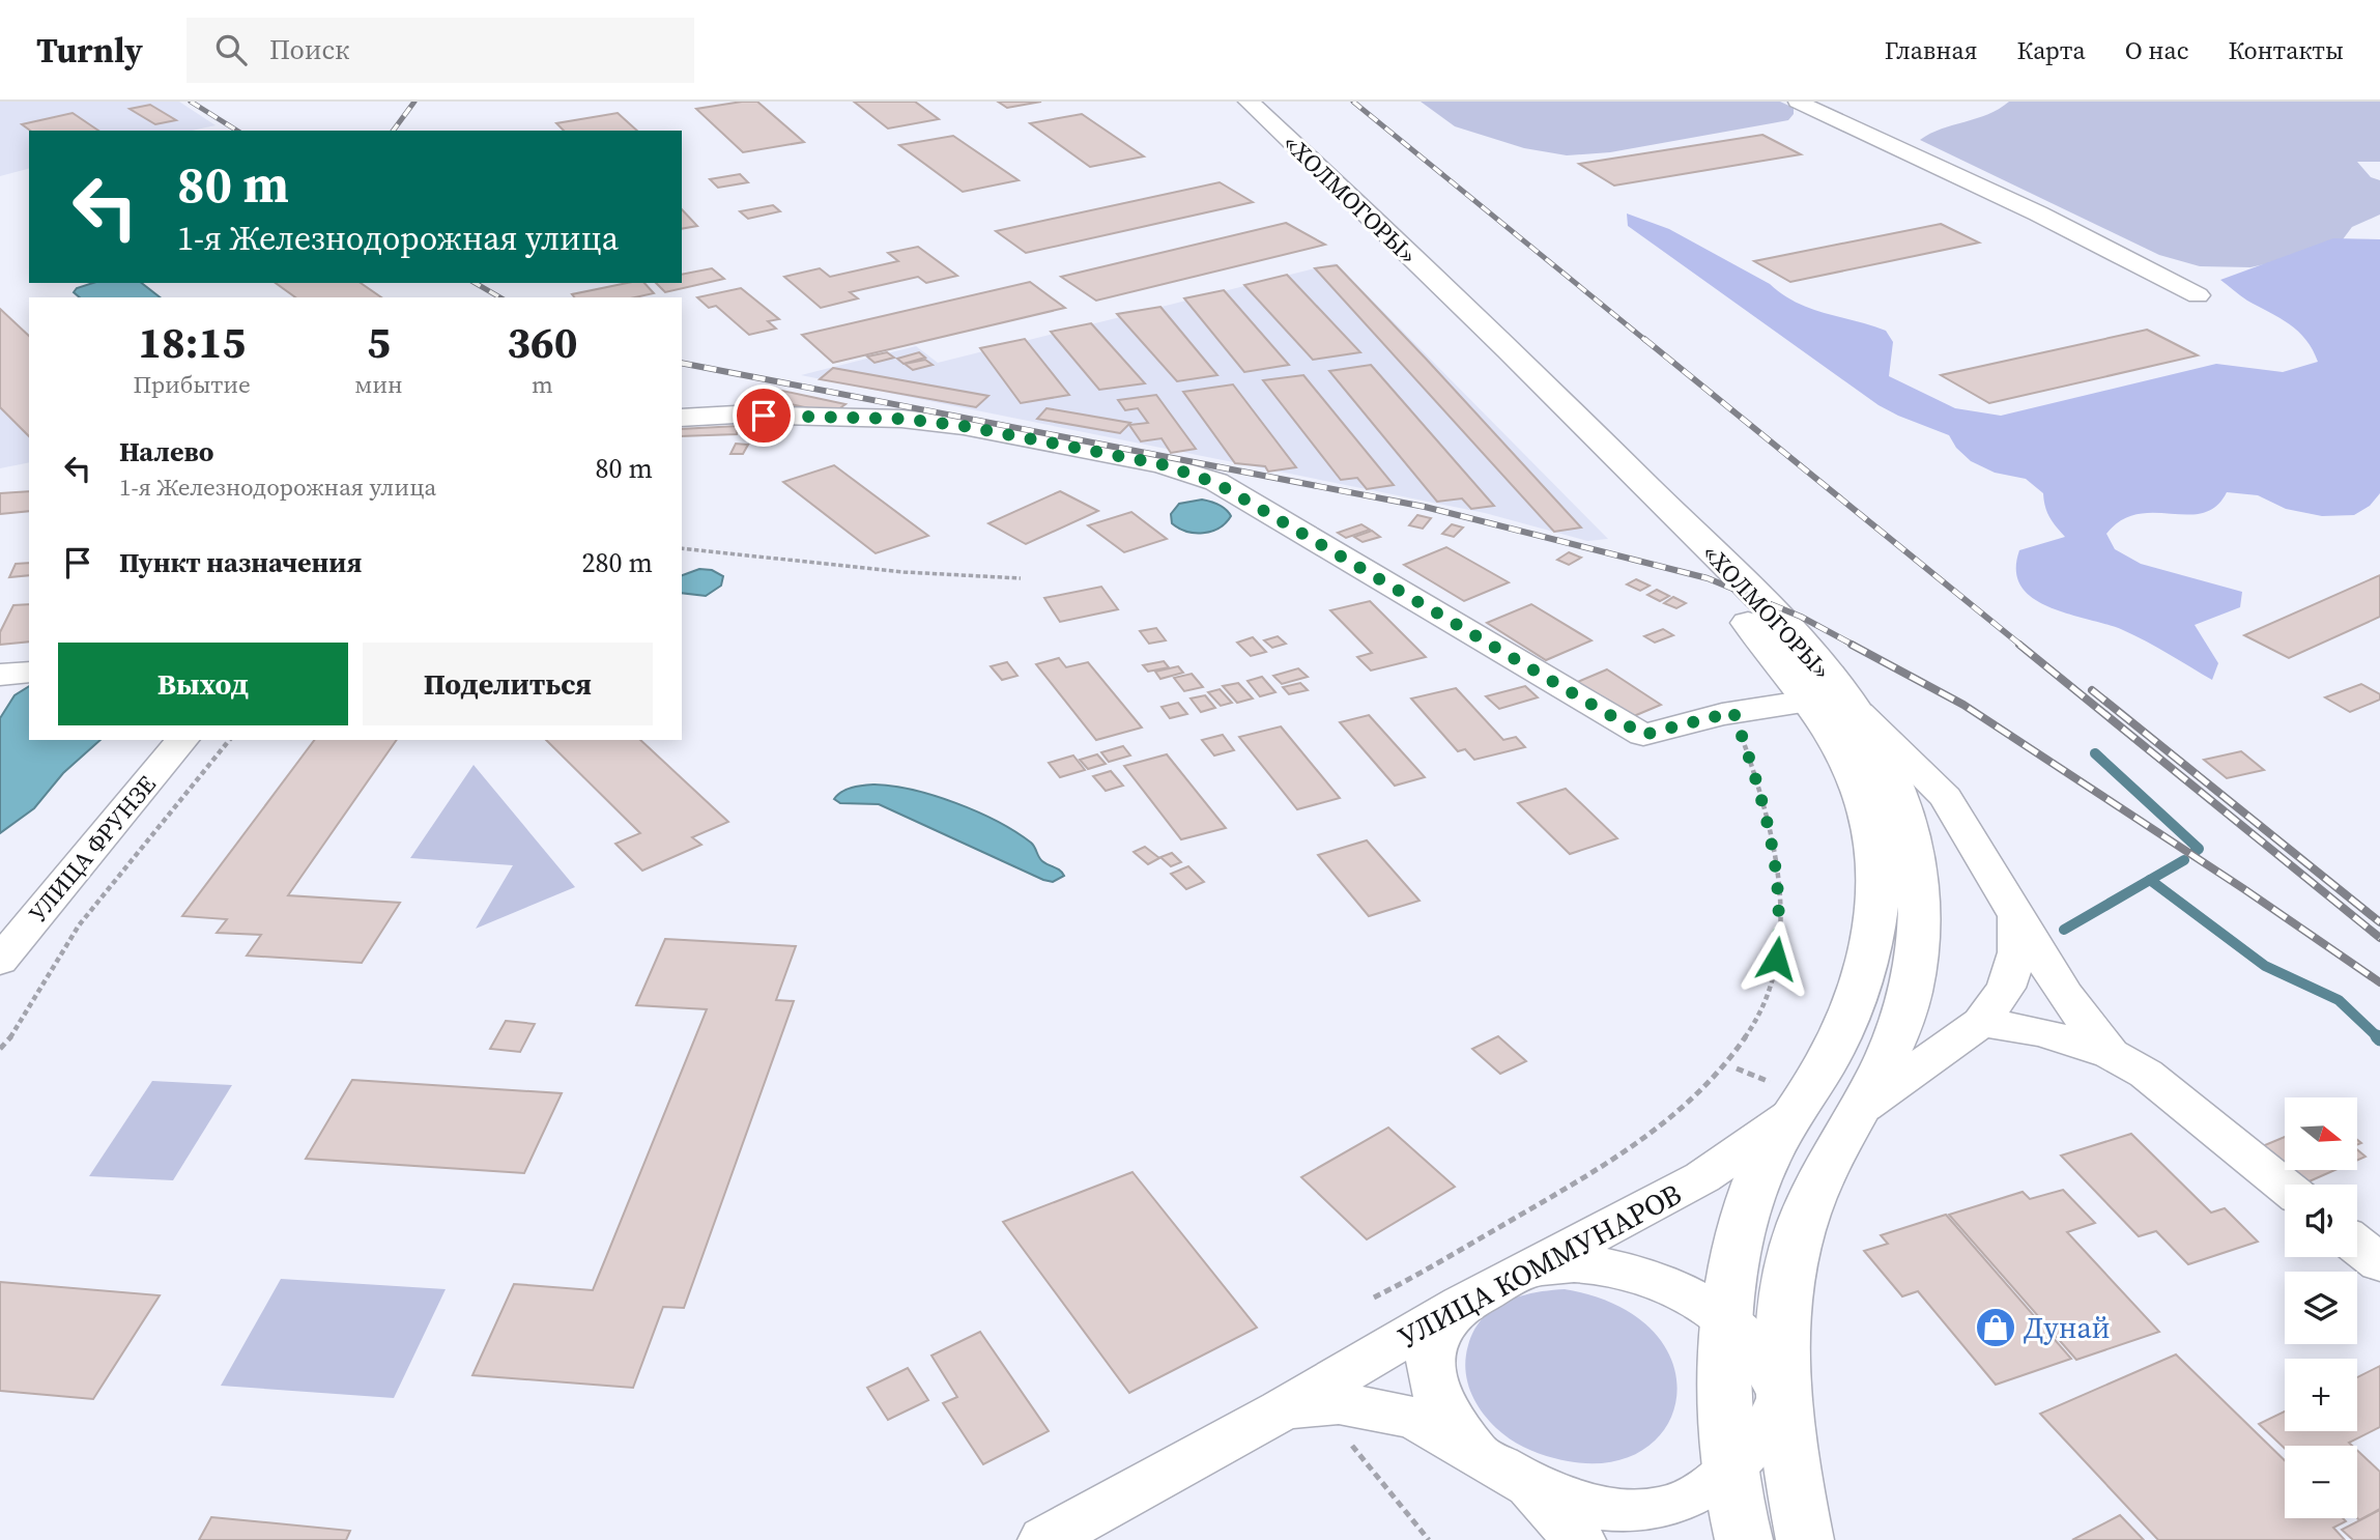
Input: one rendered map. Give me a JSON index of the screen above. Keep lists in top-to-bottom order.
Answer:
{
  "streets": {
    "highway": ["«ХОЛМОГОРЫ»"],
    "street": ["УЛИЦА ФРУНЗЕ", "УЛИЦА КОММУНАРОВ"]
  },
  "crossings": [
    ["«ХОЛМОГОРЫ»", "УЛИЦА КОММУНАРОВ"]
  ],
  "places": {
    "shop": ["Дунай"]
  },
  "north": "right",
  "page": {
    "header": "Turnly",
    "search": "Поиск",
    "nav": [
      "Главная",
      "Карта",
      "О нас",
      "Контакты"
    ],
    "turn": ["80 m", "1-я Железнодорожная улица"],
    "eta": [
      "18:15",
      "Прибытие",
      "5",
      "мин",
      "360",
      "m"
    ],
    "list": [
      {
        "name": "Налево",
        "note": "1-я Железнодорожная улица",
        "value": "80 m"
      },
      {
        "name": "Пункт назначения",
        "value": "280 m"
      }
    ],
    "buttons": ["Выход", "Поделиться"],
    "map_buttons": ["+", "−"]
  }
}
